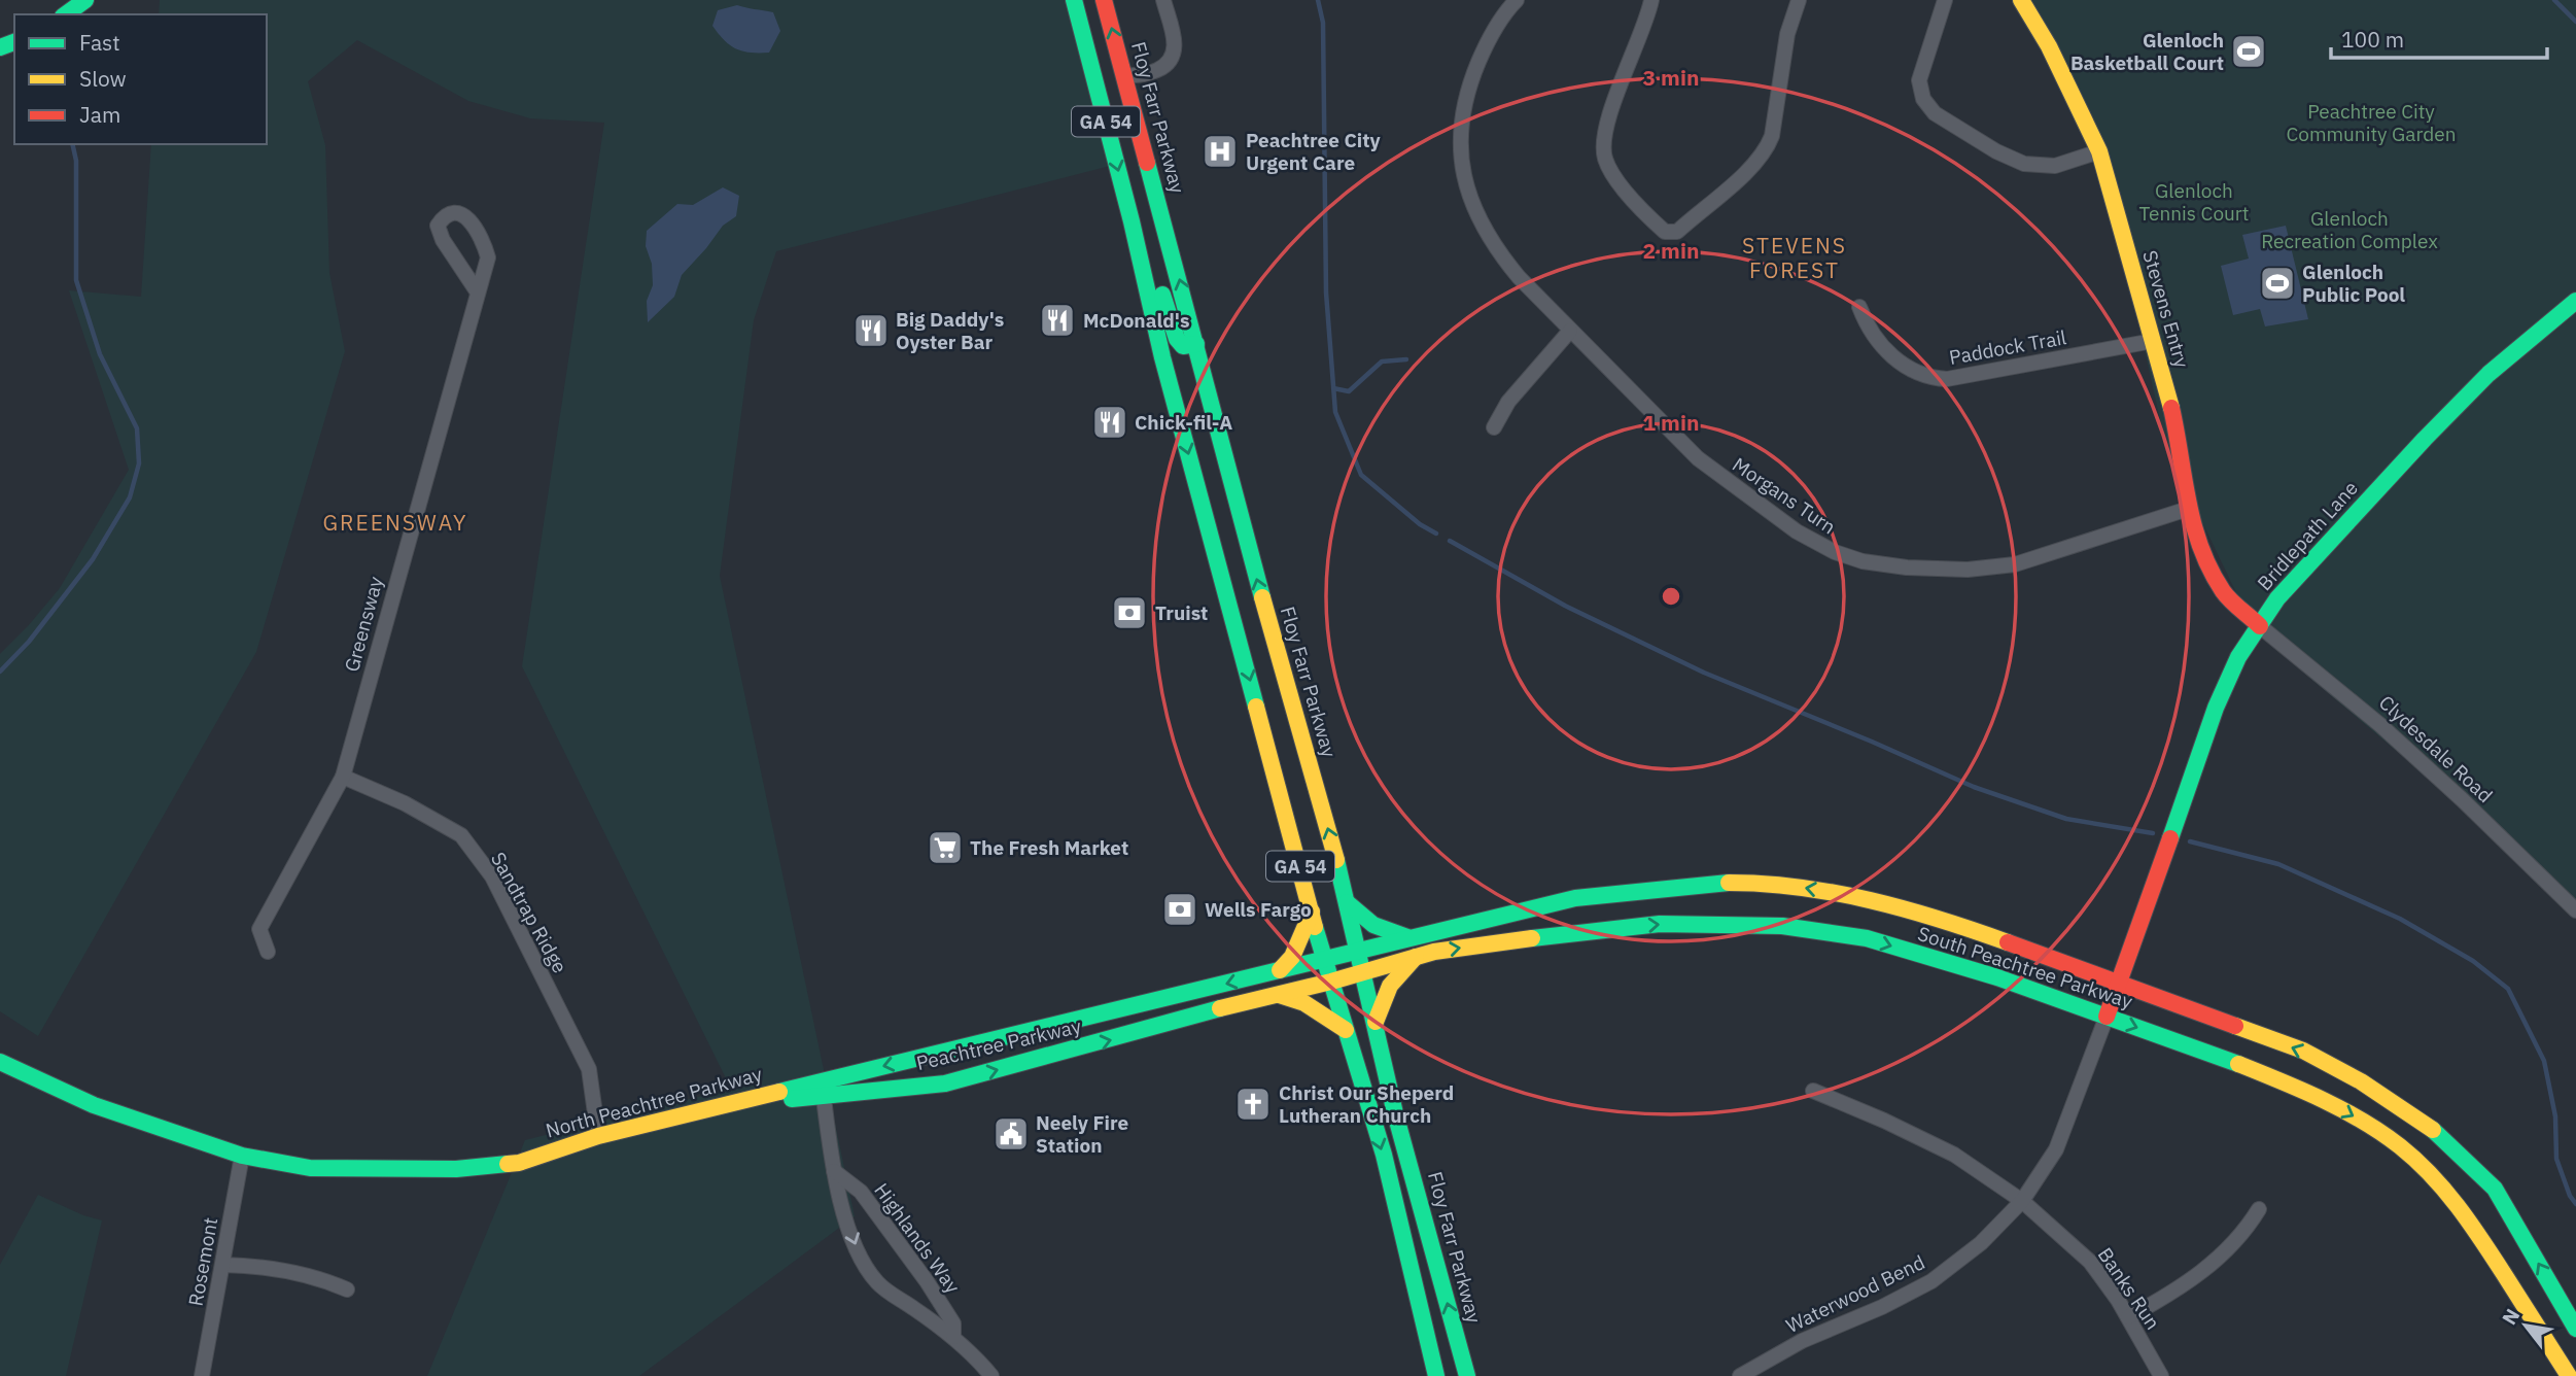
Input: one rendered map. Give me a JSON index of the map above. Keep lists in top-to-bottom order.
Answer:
{
  "streets": {
    "main road": [
      "Floy Farr Parkway",
      "GA 54",
      "Stevens Entry",
      "Bridlepath Lane",
      "South Peachtree Parkway",
      "Peachtree Parkway",
      "North Peachtree Parkway"
    ],
    "street": [
      "Paddock Trail",
      "Morgans Turn",
      "Greensway",
      "Clydesdale Road",
      "Sandtrap Ridge",
      "Highlands Way",
      "Rosemont",
      "Banks Run",
      "Waterwood Bend"
    ]
  },
  "crossings": [
    ["Floy Farr Parkway", "South Peachtree Parkway"],
    ["GA 54", "South Peachtree Parkway"],
    ["GA 54", "North Peachtree Parkway"],
    ["Stevens Entry", "Paddock Trail"],
    ["Stevens Entry", "Morgans Turn"],
    ["Stevens Entry", "Bridlepath Lane"],
    ["Stevens Entry", "Clydesdale Road"],
    ["Bridlepath Lane", "Clydesdale Road"],
    ["Bridlepath Lane", "South Peachtree Parkway"],
    ["Bridlepath Lane", "Waterwood Bend"],
    ["Greensway", "Sandtrap Ridge"],
    ["Sandtrap Ridge", "North Peachtree Parkway"],
    ["South Peachtree Parkway", "Waterwood Bend"],
    ["Peachtree Parkway", "North Peachtree Parkway"],
    ["Peachtree Parkway", "Highlands Way"],
    ["North Peachtree Parkway", "Highlands Way"],
    ["North Peachtree Parkway", "Rosemont"],
    ["Banks Run", "Waterwood Bend"]
  ],
  "one_way": ["Peachtree Parkway"],
  "districts": ["STEVENS FOREST", "GREENSWAY"],
  "parks": ["Peachtree City Community Garden", "Glenloch Tennis Court", "Glenloch Recreation Complex"],
  "places": {
    "sports": ["Glenloch Basketball Court", "Glenloch Public Pool"],
    "hospital": ["Peachtree City Urgent Care"],
    "restaurant": ["McDonald's", "Big Daddy's Oyster Bar", "Chick-fil-A"],
    "bank": ["Truist", "Wells Fargo"],
    "supermarket": ["The Fresh Market"],
    "church": ["Christ Our Sheperd Lutheran Church"],
    "public building": ["Neely Fire Station"]
  },
  "legend": ["Fast", "Slow", "Jam"],
  "scale_bar": "100 m",
  "north": "top left",
  "rings": ["3 min", "2 min", "1 min"]
}
